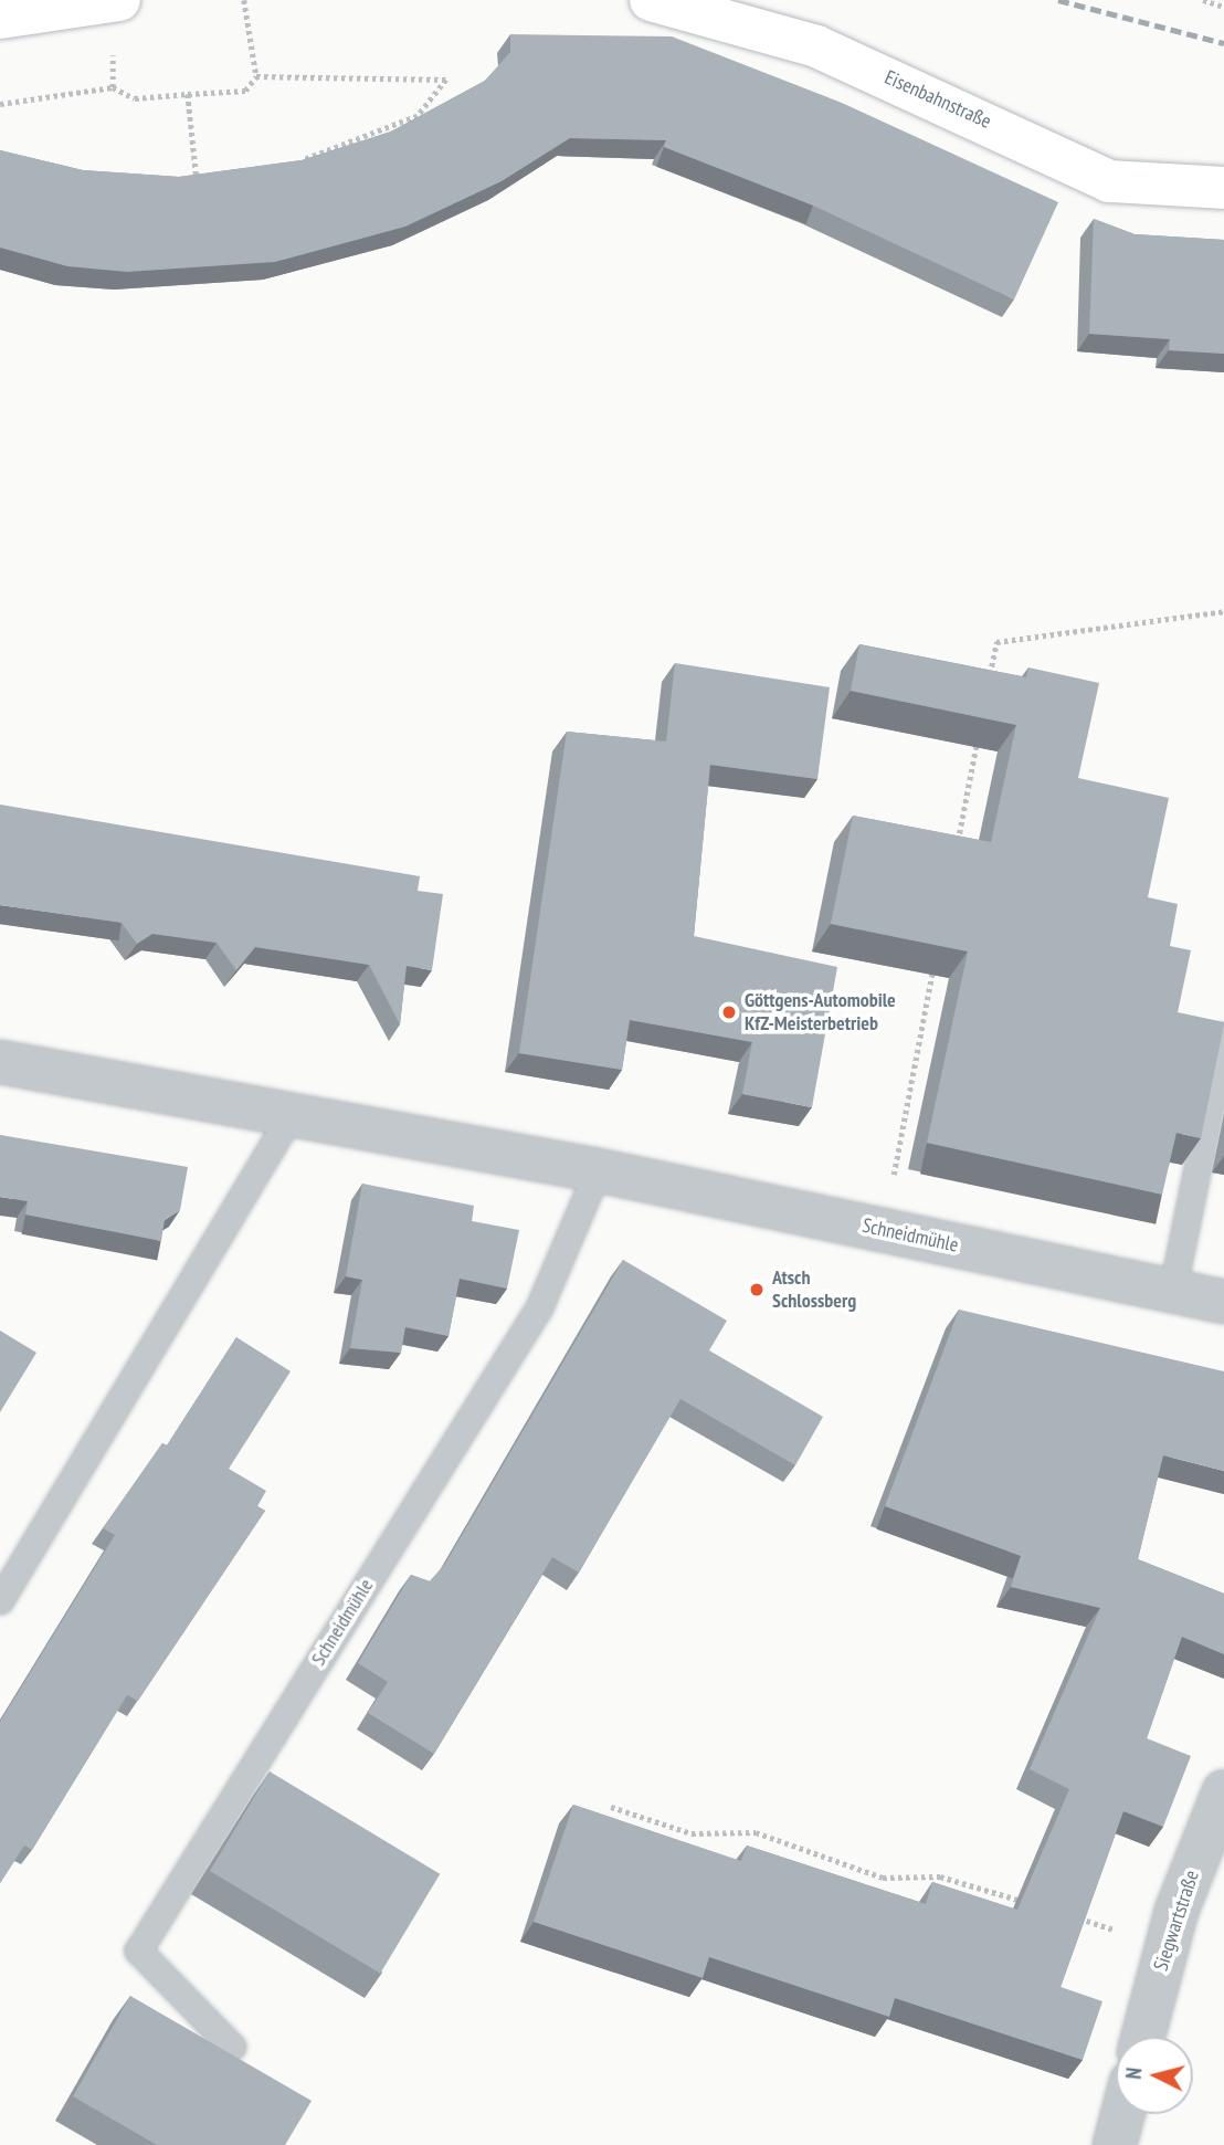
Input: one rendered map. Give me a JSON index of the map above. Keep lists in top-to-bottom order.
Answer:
{
  "streets": {
    "main road": ["Eisenbahnstraße"],
    "street": ["Schneidmühle", "Siegwartstraße"]
  },
  "places": ["Göttgens-Automobile KfZ-Meisterbetrieb", "Atsch Schlossberg"],
  "north": "left"
}
